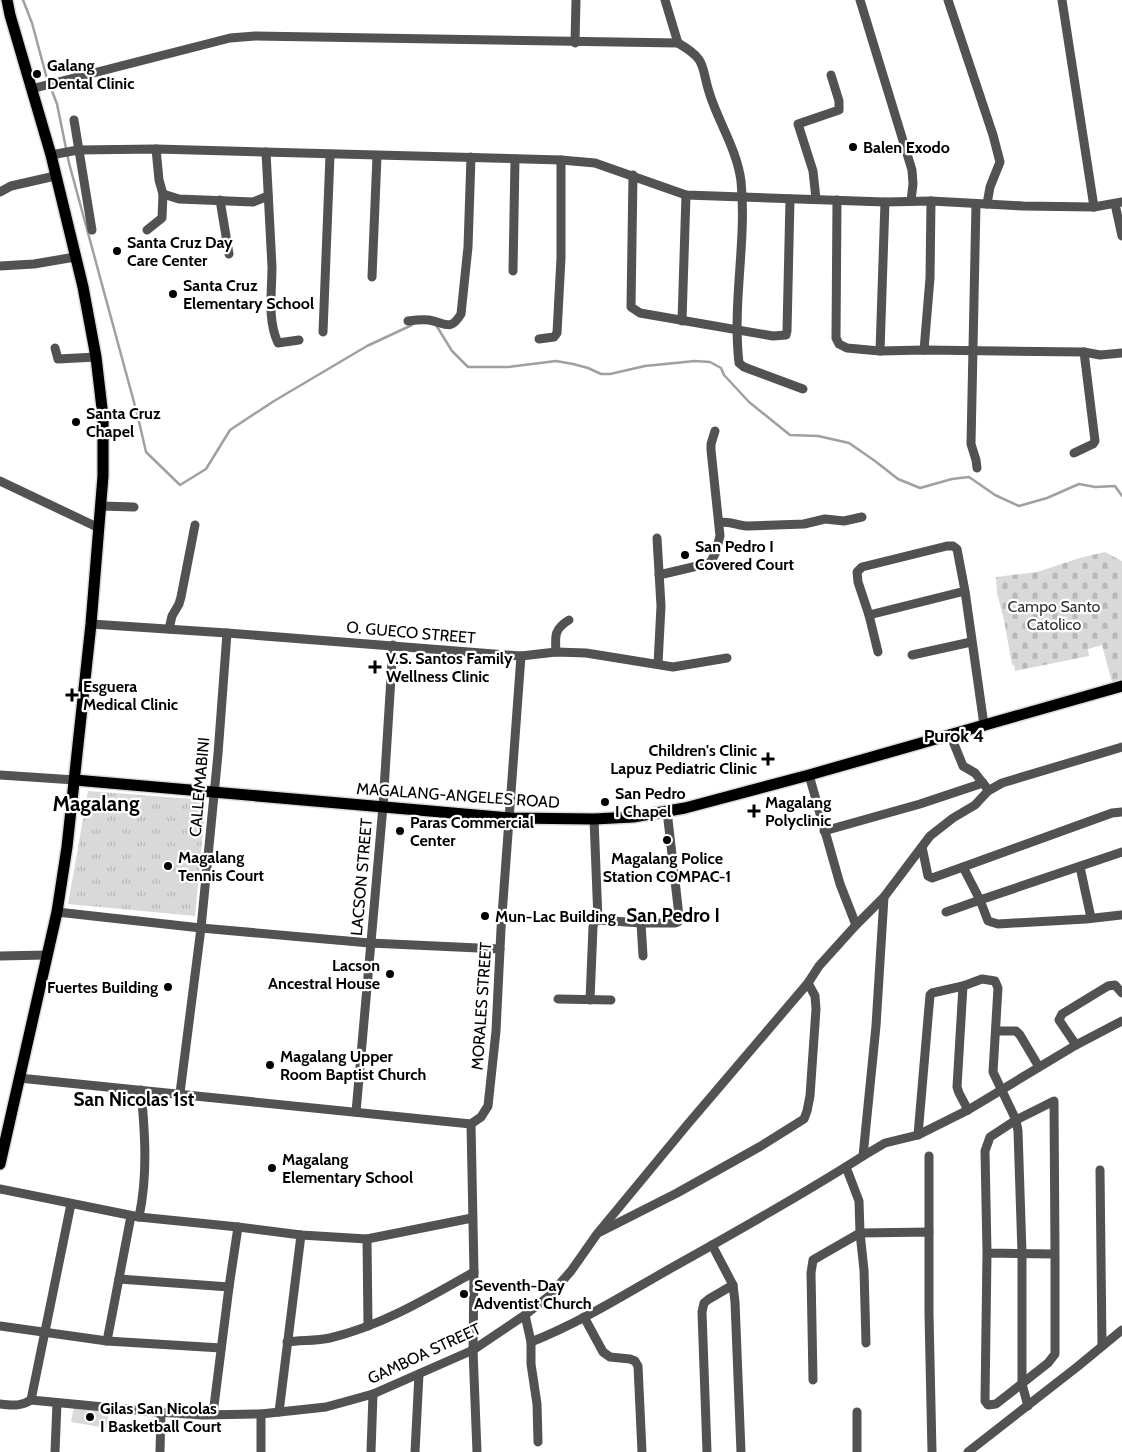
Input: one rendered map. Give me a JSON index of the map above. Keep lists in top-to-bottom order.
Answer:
{
  "streets": {
    "main road": ["MAGALANG-ANGELES ROAD"],
    "street": [
      "O. GUECO STREET",
      "CALLE MABINI",
      "LACSON STREET",
      "MORALES STREET",
      "GAMBOA STREET"
    ]
  },
  "crossings": [
    ["O. GUECO STREET", "CALLE MABINI"],
    ["O. GUECO STREET", "LACSON STREET"],
    ["O. GUECO STREET", "MORALES STREET"],
    ["CALLE MABINI", "MAGALANG-ANGELES ROAD"],
    ["MAGALANG-ANGELES ROAD", "LACSON STREET"],
    ["MAGALANG-ANGELES ROAD", "MORALES STREET"]
  ],
  "districts": [
    "Purok 4",
    "Magalang",
    "San Pedro I",
    "San Nicolas 1st"
  ],
  "parks": ["Campo Santo Catolico"],
  "places": {
    "other": [
      "Galang Dental Clinic",
      "Balen Exodo",
      "Santa Cruz Day Care Center",
      "Santa Cruz Elementary School",
      "Santa Cruz Chapel",
      "San Pedro I Covered Court",
      "San Pedro I Chapel",
      "Paras Commercial Center",
      "Magalang Police Station COMPAC-1",
      "Magalang Tennis Court",
      "Mun-Lac Building",
      "Lacson Ancestral House",
      "Fuertes Building",
      "Magalang Upper Room Baptist Church",
      "Magalang Elementary School",
      "Seventh-Day Adventist Church",
      "Gilas San Nicolas I Basketball Court"
    ],
    "health": [
      "V.S. Santos Family Wellness Clinic",
      "Esguera Medical Clinic",
      "Children's Clinic Lapuz Pediatric Clinic",
      "Magalang Polyclinic"
    ]
  }
}
